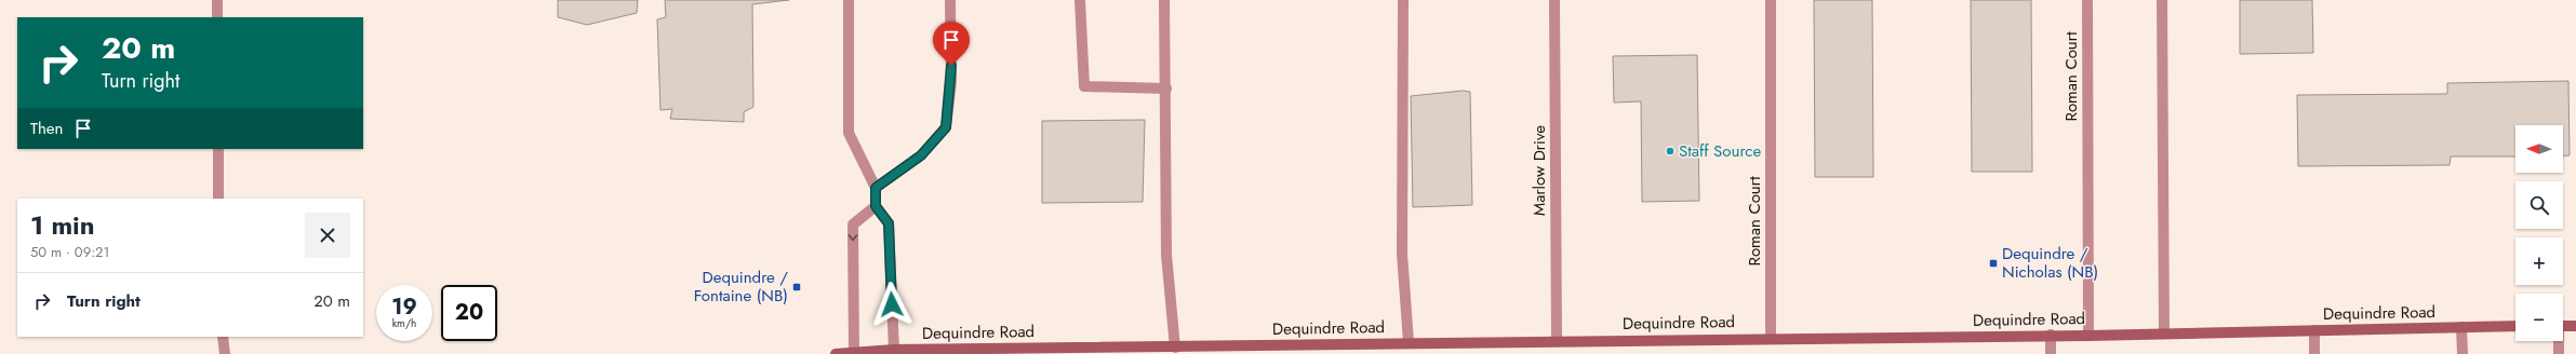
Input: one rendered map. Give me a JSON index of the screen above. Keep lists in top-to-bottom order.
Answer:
{
  "streets": {
    "main road": ["Dequindre Road"],
    "street": ["Roman Court", "Marlow Drive"]
  },
  "crossings": [
    ["Roman Court", "Dequindre Road"],
    ["Marlow Drive", "Dequindre Road"]
  ],
  "places": {
    "other": ["Staff Source"],
    "transit": ["Dequindre / Nicholas (NB)", "Dequindre / Fontaine (NB)"]
  },
  "north": "left",
  "page": {
    "turn": ["20 m", "Turn right"],
    "then": "Then",
    "map_buttons": ["+", "−"],
    "heading": ["1 min", "50 m · 09:21"],
    "list": [
      {
        "name": "Turn right",
        "value": "20 m"
      }
    ],
    "speed": "19 km/h",
    "limit": "20"
  }
}
